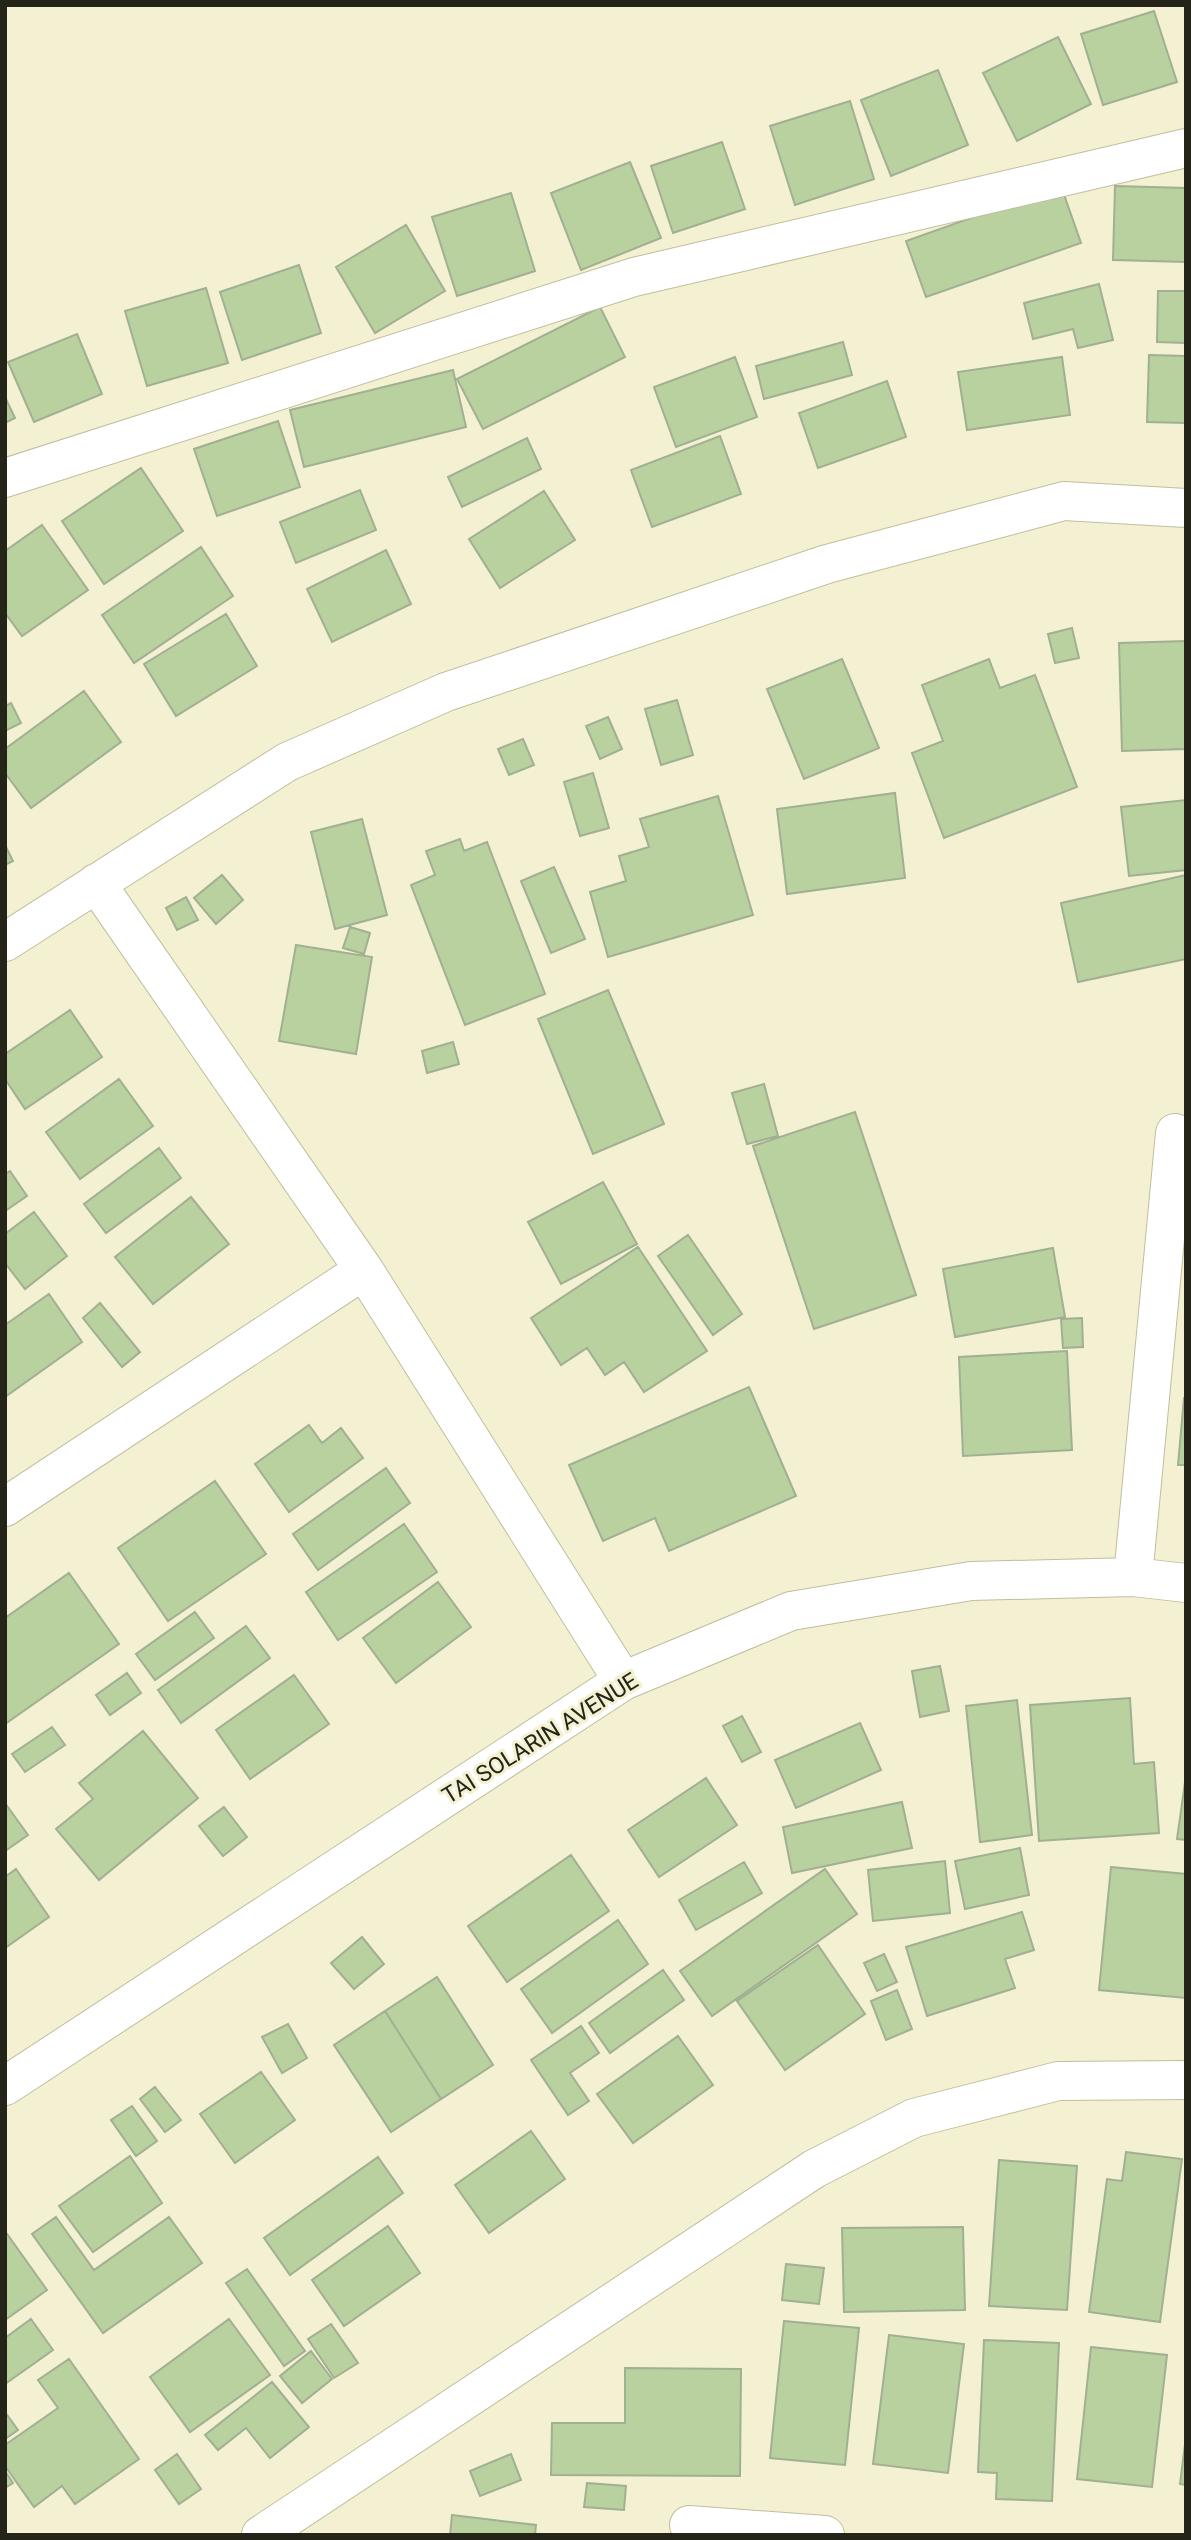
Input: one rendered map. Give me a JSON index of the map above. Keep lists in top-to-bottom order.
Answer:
{
  "streets": {
    "street": ["TAI SOLARIN AVENUE"]
  }
}
